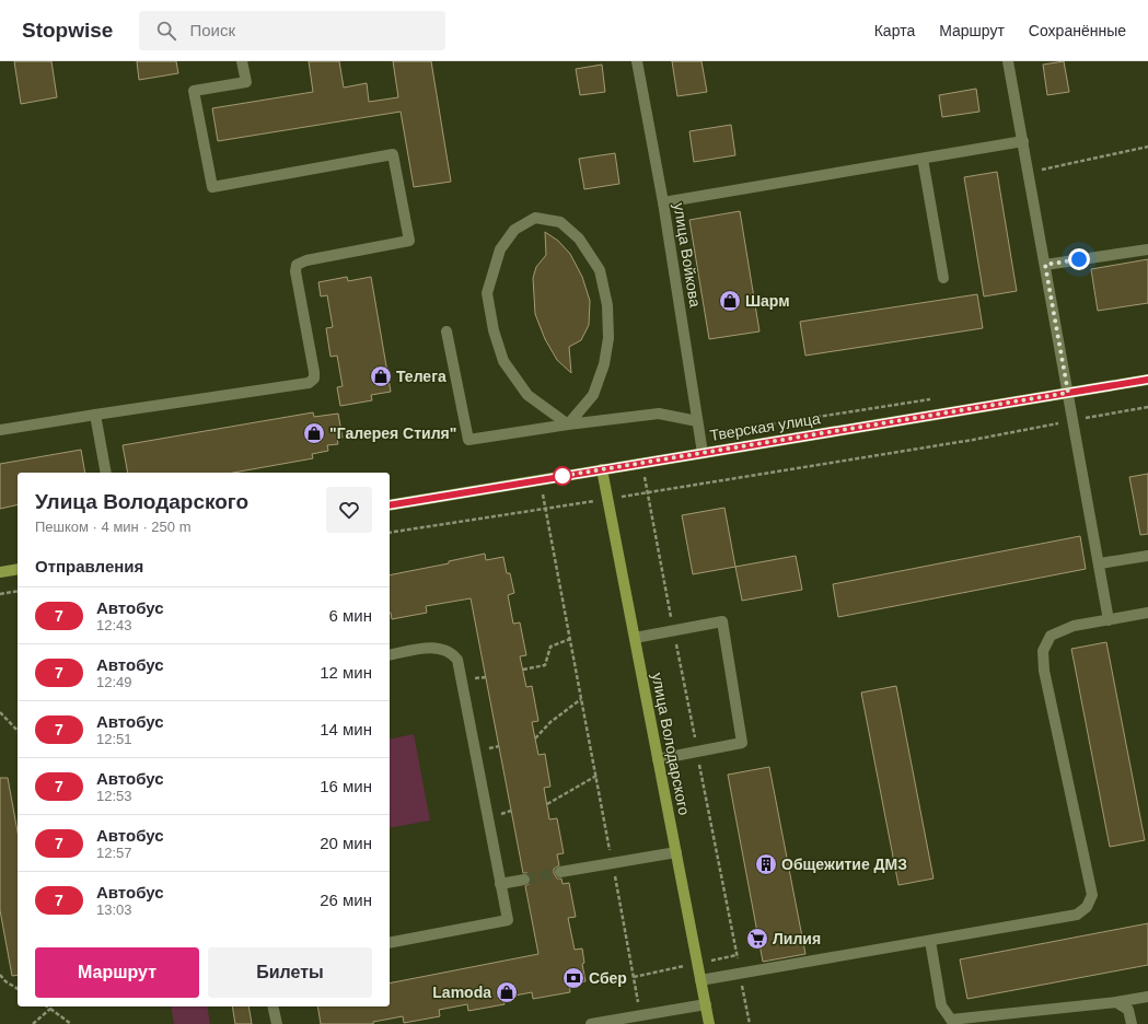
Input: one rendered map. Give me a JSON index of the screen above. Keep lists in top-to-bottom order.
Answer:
{
  "streets": {
    "main road": ["Тверская улица", "улица Володарского"],
    "street": ["улица Войкова"]
  },
  "crossings": [
    ["улица Войкова", "Тверская улица"],
    ["Тверская улица", "улица Володарского"]
  ],
  "places": {
    "shop": [
      "Шарм",
      "Телега",
      "\"Галерея Стиля\"",
      "Lamoda"
    ],
    "building": ["Общежитие ДМЗ"],
    "supermarket": ["Лилия"],
    "bank": ["Сбер"]
  },
  "lines": ["bus line 7"],
  "page": {
    "header": "Stopwise",
    "search": "Поиск",
    "nav": ["Карта", "Маршрут", "Сохранённые"],
    "heading": [
      ["Улица Володарского", "Пешком · 4 мин · 250 m"],
      "Отправления"
    ],
    "list": [
      {
        "mark": "7",
        "name": "Автобус",
        "note": "12:43",
        "value": "6 мин"
      },
      {
        "mark": "7",
        "name": "Автобус",
        "note": "12:49",
        "value": "12 мин"
      },
      {
        "mark": "7",
        "name": "Автобус",
        "note": "12:51",
        "value": "14 мин"
      },
      {
        "mark": "7",
        "name": "Автобус",
        "note": "12:53",
        "value": "16 мин"
      },
      {
        "mark": "7",
        "name": "Автобус",
        "note": "12:57",
        "value": "20 мин"
      },
      {
        "mark": "7",
        "name": "Автобус",
        "note": "13:03",
        "value": "26 мин"
      }
    ],
    "buttons": ["Маршрут", "Билеты"]
  }
}
